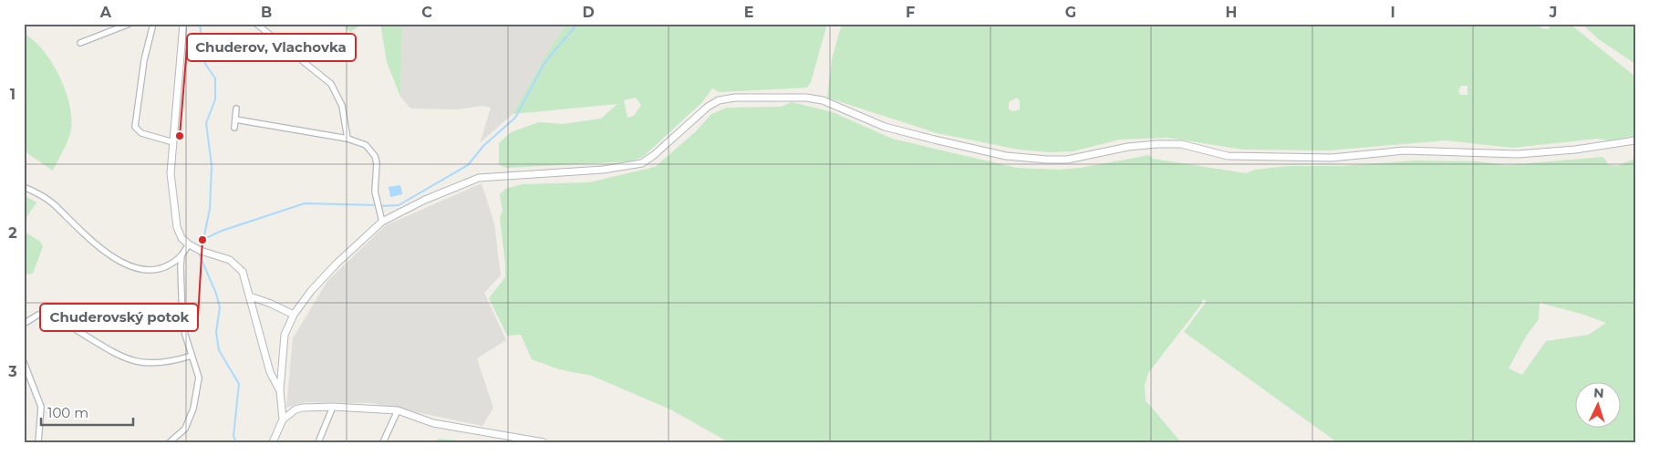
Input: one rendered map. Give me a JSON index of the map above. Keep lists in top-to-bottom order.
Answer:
{
  "places": ["Chuderov, Vlachovka", "Chuderovský potok"],
  "scale_bar": "100 m",
  "north": "top",
  "grid": {
    "columns": [
      "A",
      "B",
      "C",
      "D",
      "E",
      "F",
      "G",
      "H",
      "I",
      "J"
    ],
    "rows": ["1", "2", "3"]
  }
}
